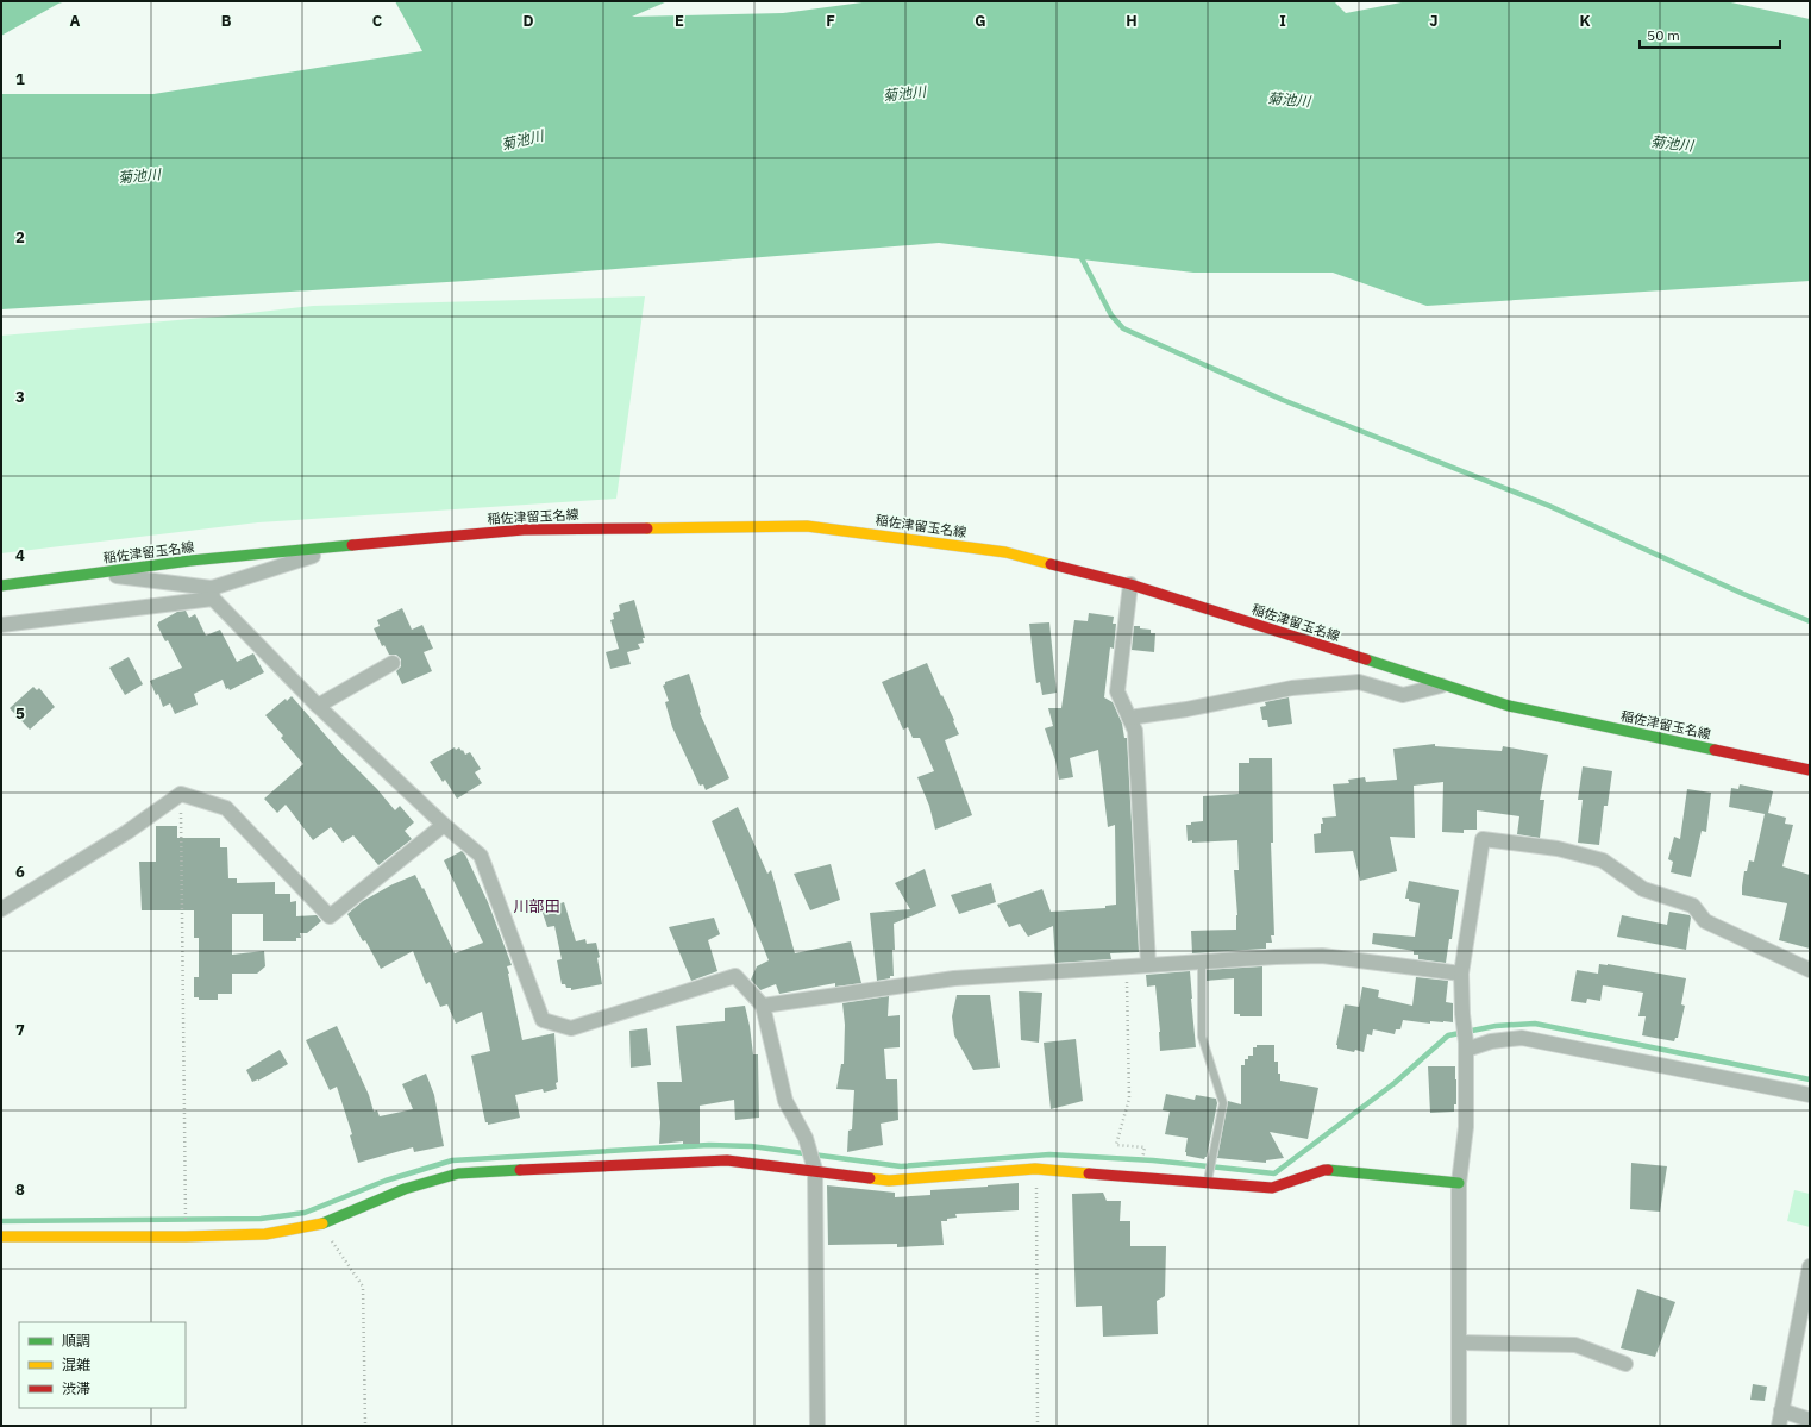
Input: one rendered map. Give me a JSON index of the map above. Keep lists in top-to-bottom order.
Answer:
{
  "streets": {
    "main road": ["稲佐津留玉名線"]
  },
  "districts": ["川部田"],
  "water": ["菊池川"],
  "legend": ["順調", "混雑", "渋滞"],
  "scale_bar": "50 m",
  "grid": {
    "columns": [
      "A",
      "B",
      "C",
      "D",
      "E",
      "F",
      "G",
      "H",
      "I",
      "J",
      "K"
    ],
    "rows": [
      "1",
      "2",
      "3",
      "4",
      "5",
      "6",
      "7",
      "8"
    ]
  }
}
